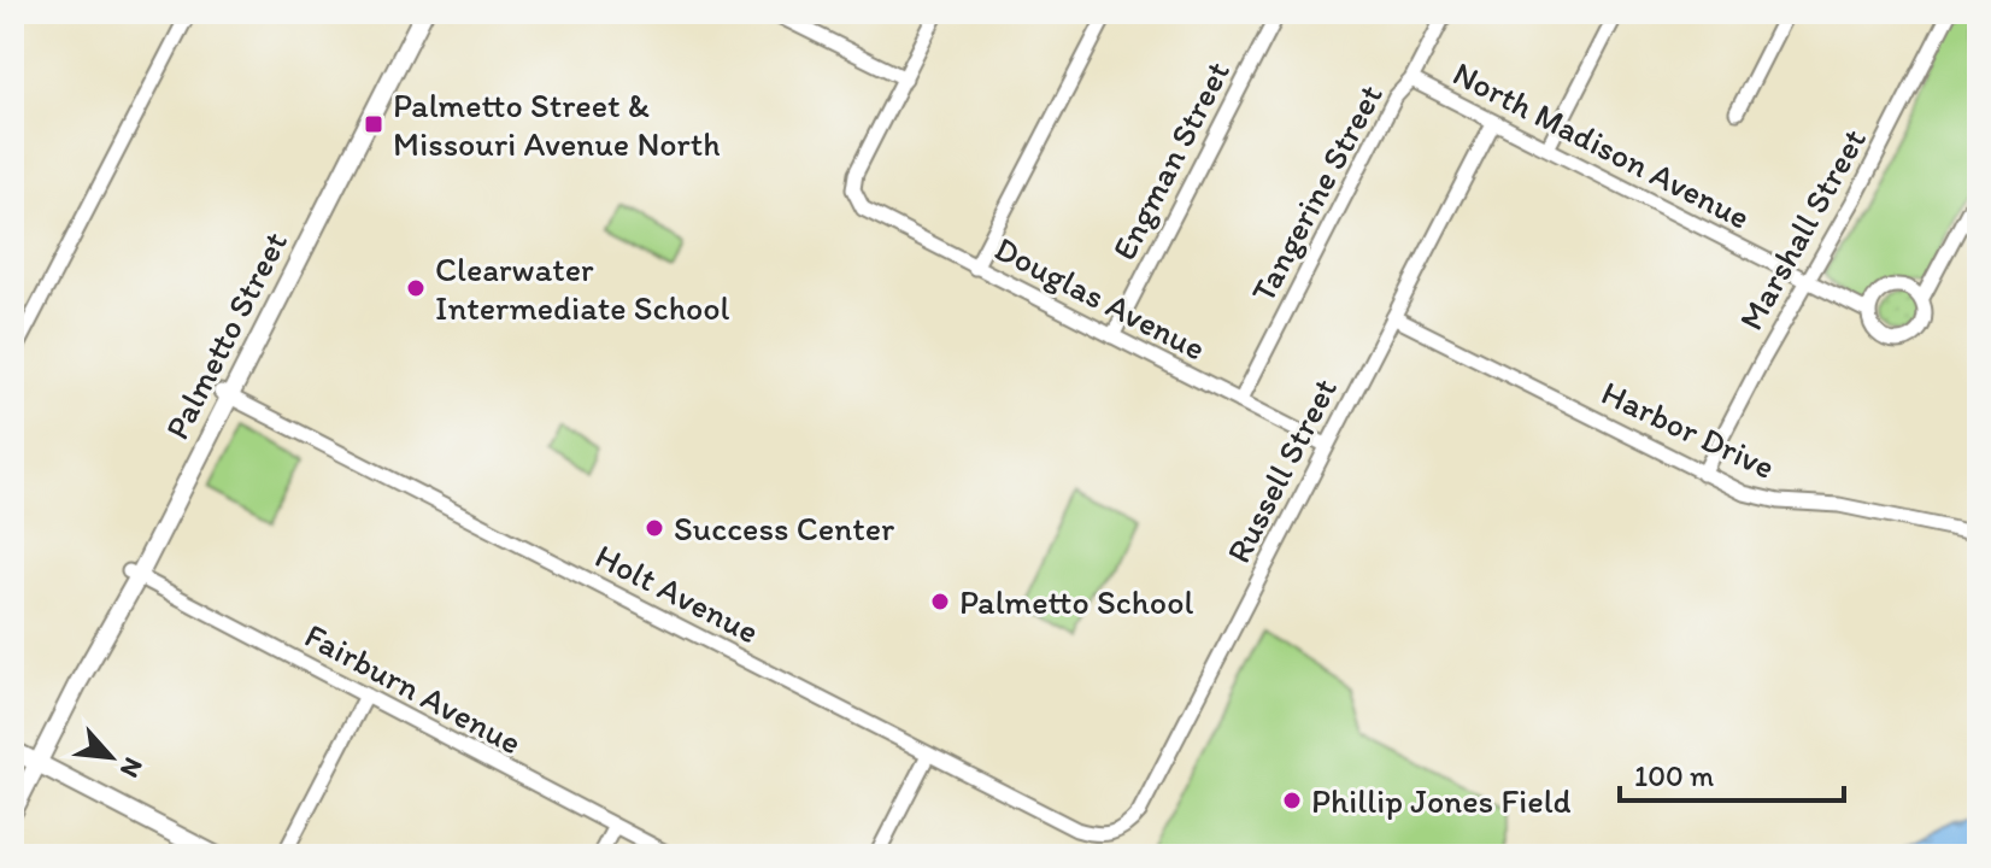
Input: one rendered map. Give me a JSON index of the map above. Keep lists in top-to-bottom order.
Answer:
{
  "streets": {
    "street": [
      "North Madison Avenue",
      "Engman Street",
      "Tangerine Street",
      "Marshall Street",
      "Douglas Avenue",
      "Palmetto Street",
      "Harbor Drive",
      "Russell Street",
      "Holt Avenue",
      "Fairburn Avenue"
    ]
  },
  "crossings": [
    ["North Madison Avenue", "Tangerine Street"],
    ["North Madison Avenue", "Marshall Street"],
    ["North Madison Avenue", "Russell Street"],
    ["Engman Street", "Douglas Avenue"],
    ["Tangerine Street", "Douglas Avenue"],
    ["Marshall Street", "Harbor Drive"],
    ["Douglas Avenue", "Russell Street"],
    ["Palmetto Street", "Holt Avenue"],
    ["Palmetto Street", "Fairburn Avenue"],
    ["Harbor Drive", "Russell Street"],
    ["Russell Street", "Holt Avenue"]
  ],
  "places": {
    "transit": ["Palmetto Street & Missouri Avenue North"],
    "other": [
      "Clearwater Intermediate School",
      "Success Center",
      "Palmetto School",
      "Phillip Jones Field"
    ]
  },
  "scale_bar": "100 m",
  "north": "bottom right"
}
